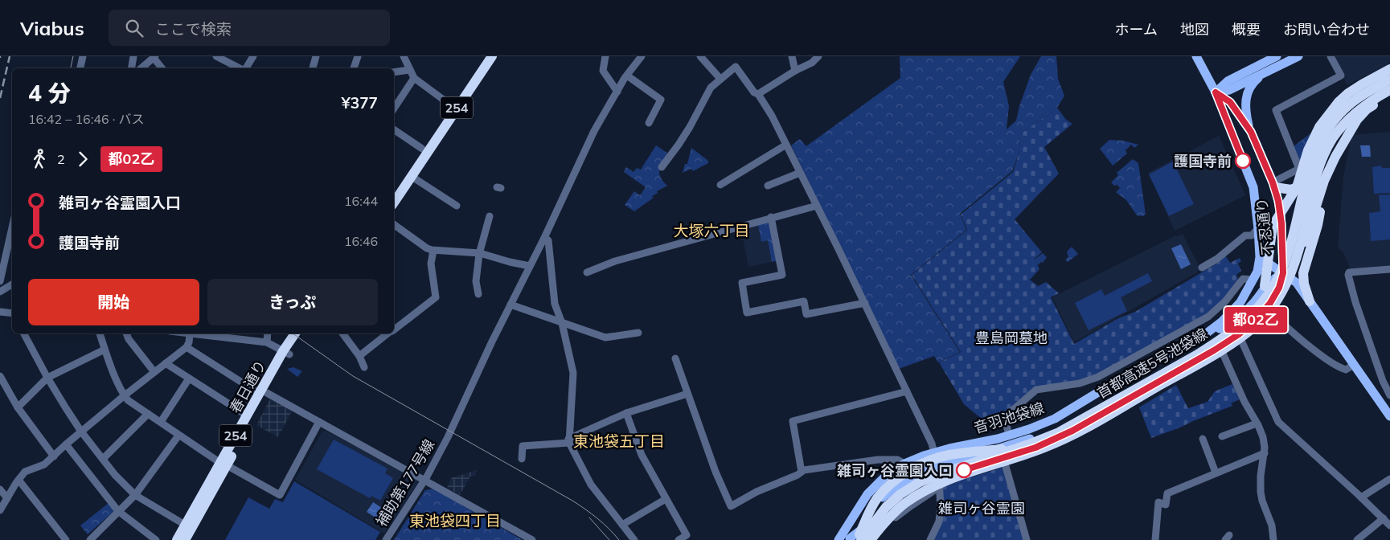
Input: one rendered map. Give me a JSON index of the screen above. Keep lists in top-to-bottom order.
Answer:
{
  "streets": {
    "highway": ["254", "首都高速5号池袋線", "春日通り"],
    "main road": ["不忍通り", "音羽池袋線"],
    "street": ["補助第177号線"]
  },
  "crossings": [
    ["不忍通り", "音羽池袋線"]
  ],
  "districts": ["大塚六丁目", "東池袋五丁目", "東池袋四丁目"],
  "parks": ["豊島岡墓地", "雑司ヶ谷霊園"],
  "places": ["護国寺前", "雑司ヶ谷霊園入口"],
  "lines": ["bus line 都02乙"],
  "page": {
    "header": "Viabus",
    "search": "ここで検索",
    "nav": [
      "ホーム",
      "地図",
      "概要",
      "お問い合わせ"
    ],
    "on_map": "都02乙",
    "heading": ["4 分", "16:42 – 16:46 · バス", "¥377"],
    "legs": ["2", "都02乙"],
    "list": [
      {
        "name": "雑司ヶ谷霊園入口",
        "value": "16:44"
      },
      {
        "name": "護国寺前",
        "value": "16:46"
      }
    ],
    "buttons": ["開始", "きっぷ"]
  }
}
